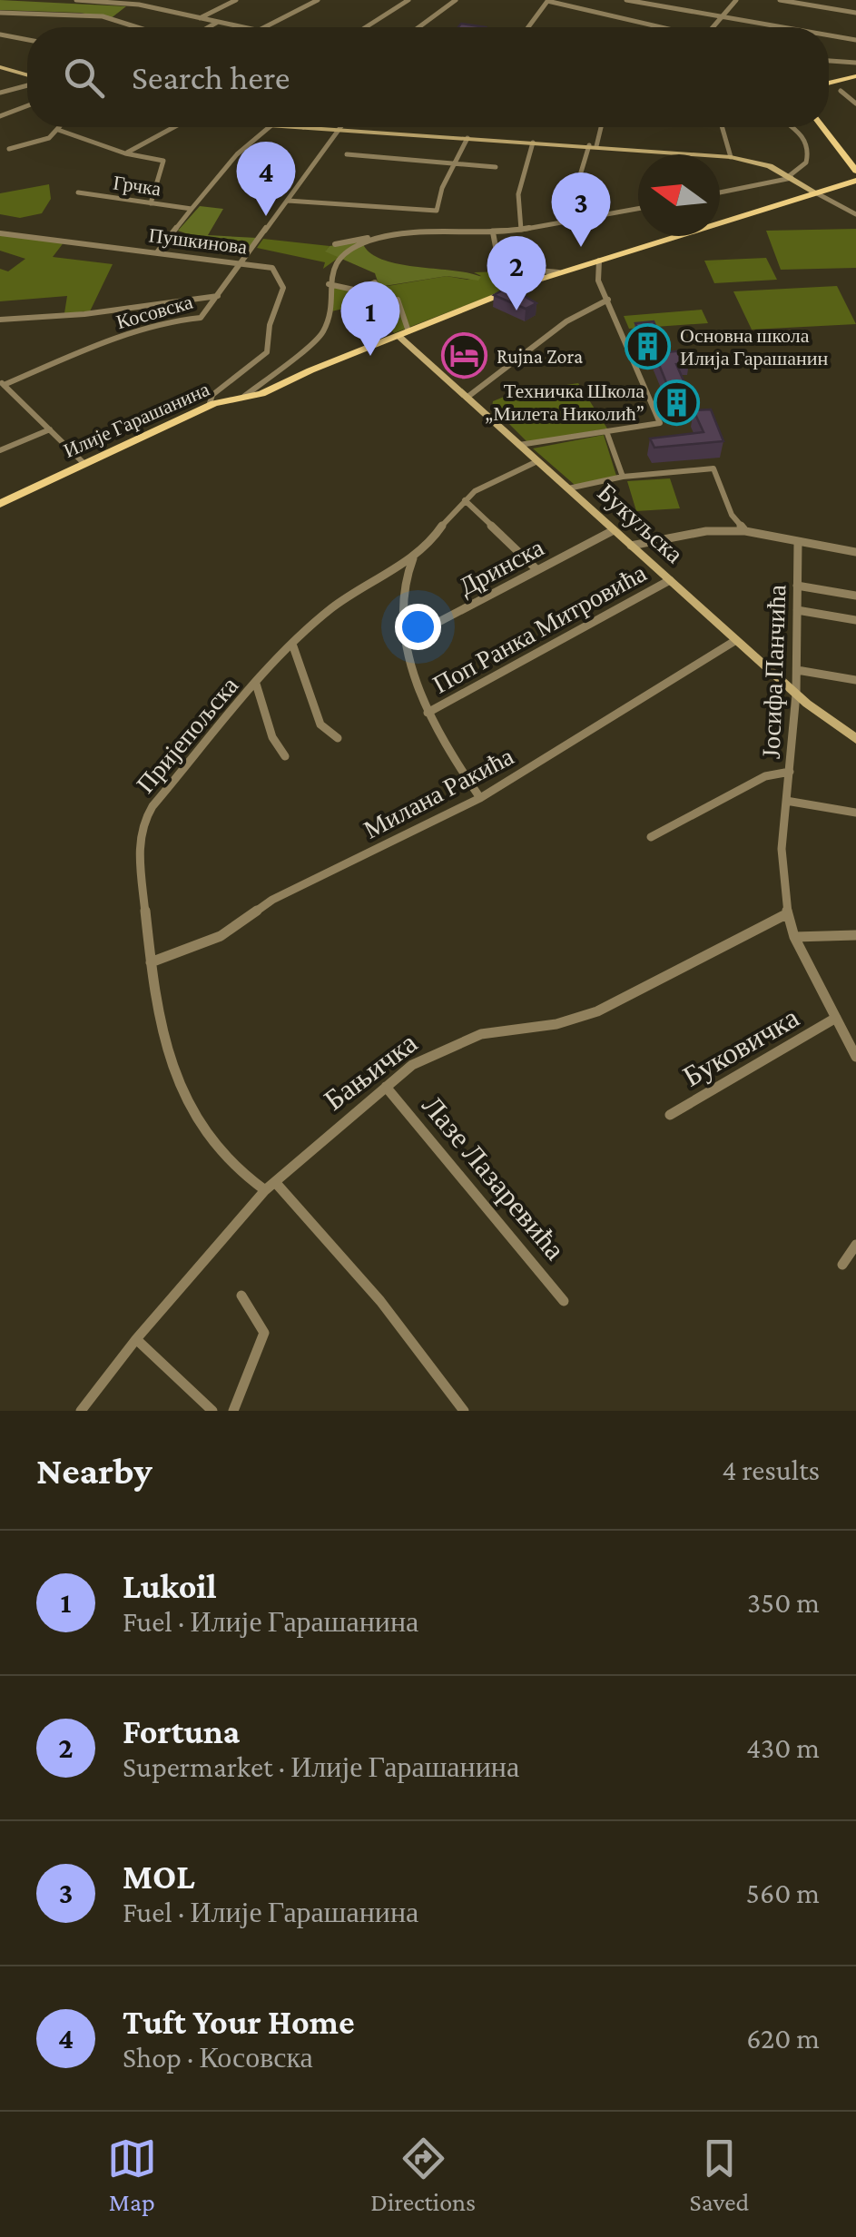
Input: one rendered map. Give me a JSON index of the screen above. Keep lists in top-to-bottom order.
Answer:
{
  "streets": {
    "main road": ["Илије Гарашанина", "Букуљска"],
    "street": [
      "Грчка",
      "Пушкинова",
      "Косовска",
      "Дринска",
      "Поп Ранка Митровића",
      "Јосифа Панчића",
      "Пријепољска",
      "Милана Ракића",
      "Буковичка",
      "Бањичка",
      "Лазе Лазаревића"
    ]
  },
  "crossings": [
    ["Грчка", "Пушкинова"],
    ["Пушкинова", "Косовска"],
    ["Пушкинова", "Илије Гарашанина"],
    ["Илије Гарашанина", "Букуљска"],
    ["Букуљска", "Дринска"],
    ["Букуљска", "Поп Ранка Митровића"],
    ["Букуљска", "Јосифа Панчића"],
    ["Букуљска", "Пријепољска"],
    ["Букуљска", "Милана Ракића"],
    ["Јосифа Панчића", "Буковичка"],
    ["Јосифа Панчића", "Бањичка"],
    ["Пријепољска", "Милана Ракића"],
    ["Пријепољска", "Бањичка"],
    ["Бањичка", "Лазе Лазаревића"]
  ],
  "places": {
    "building": ["Основна школа Илија Гарашанин", "Техничка Школа „Милета Николић”"],
    "hotel": ["Rujna Zora"]
  },
  "north": "left",
  "page": {
    "search": "Search here",
    "pins": [
      "4",
      "3",
      "2",
      "1"
    ],
    "heading": ["Nearby", "4 results"],
    "list": [
      {
        "mark": "1",
        "name": "Lukoil",
        "note": "Fuel · Илије Гарашанина",
        "value": "350 m"
      },
      {
        "mark": "2",
        "name": "Fortuna",
        "note": "Supermarket · Илије Гарашанина",
        "value": "430 m"
      },
      {
        "mark": "3",
        "name": "MOL",
        "note": "Fuel · Илије Гарашанина",
        "value": "560 m"
      },
      {
        "mark": "4",
        "name": "Tuft Your Home",
        "note": "Shop · Косовска",
        "value": "620 m"
      }
    ],
    "nav": ["Map", "Directions", "Saved"]
  }
}
